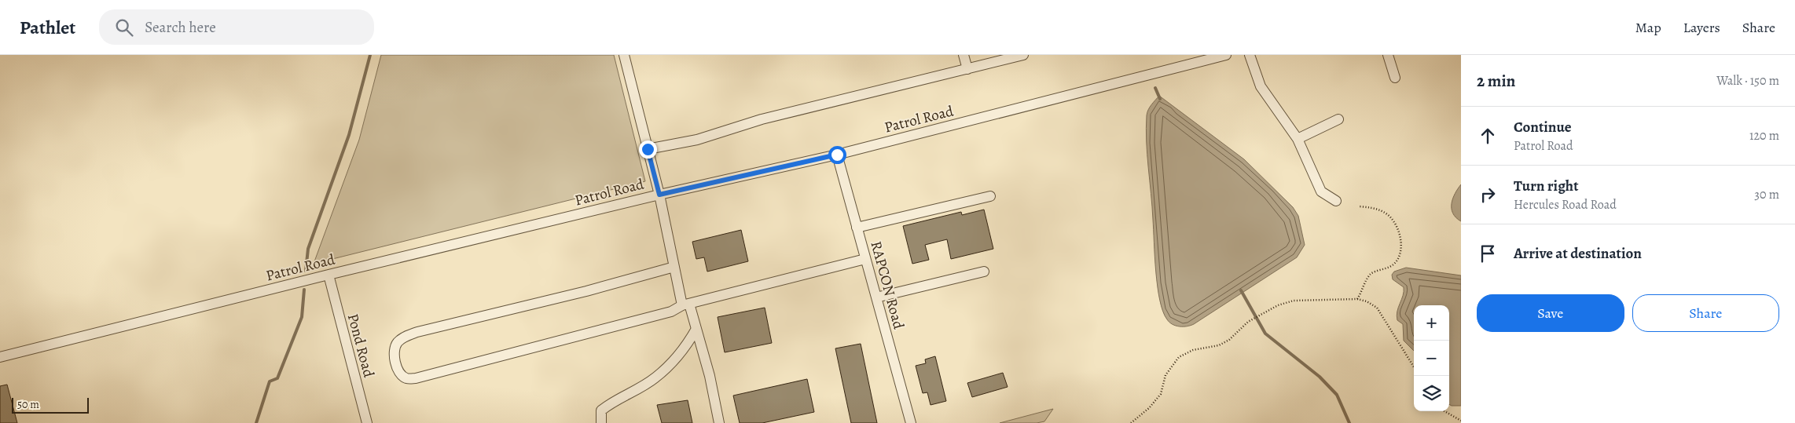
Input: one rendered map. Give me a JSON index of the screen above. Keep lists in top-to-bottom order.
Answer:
{
  "streets": {
    "street": ["Patrol Road", "RAPCON Road", "Pond Road"]
  },
  "crossings": [
    ["Patrol Road", "RAPCON Road"],
    ["Patrol Road", "Pond Road"]
  ],
  "scale_bar": "50 m",
  "page": {
    "header": "Pathlet",
    "search": "Search here",
    "nav": ["Map", "Layers", "Share"],
    "heading": ["2 min", "Walk · 150 m"],
    "list": [
      ["Continue", "Patrol Road", "120 m"],
      ["Turn right", "Hercules Road Road", "30 m"],
      "Arrive at destination"
    ],
    "buttons": ["Save", "Share"],
    "map_buttons": ["+", "−"],
    "scale": "50 m"
  }
}
